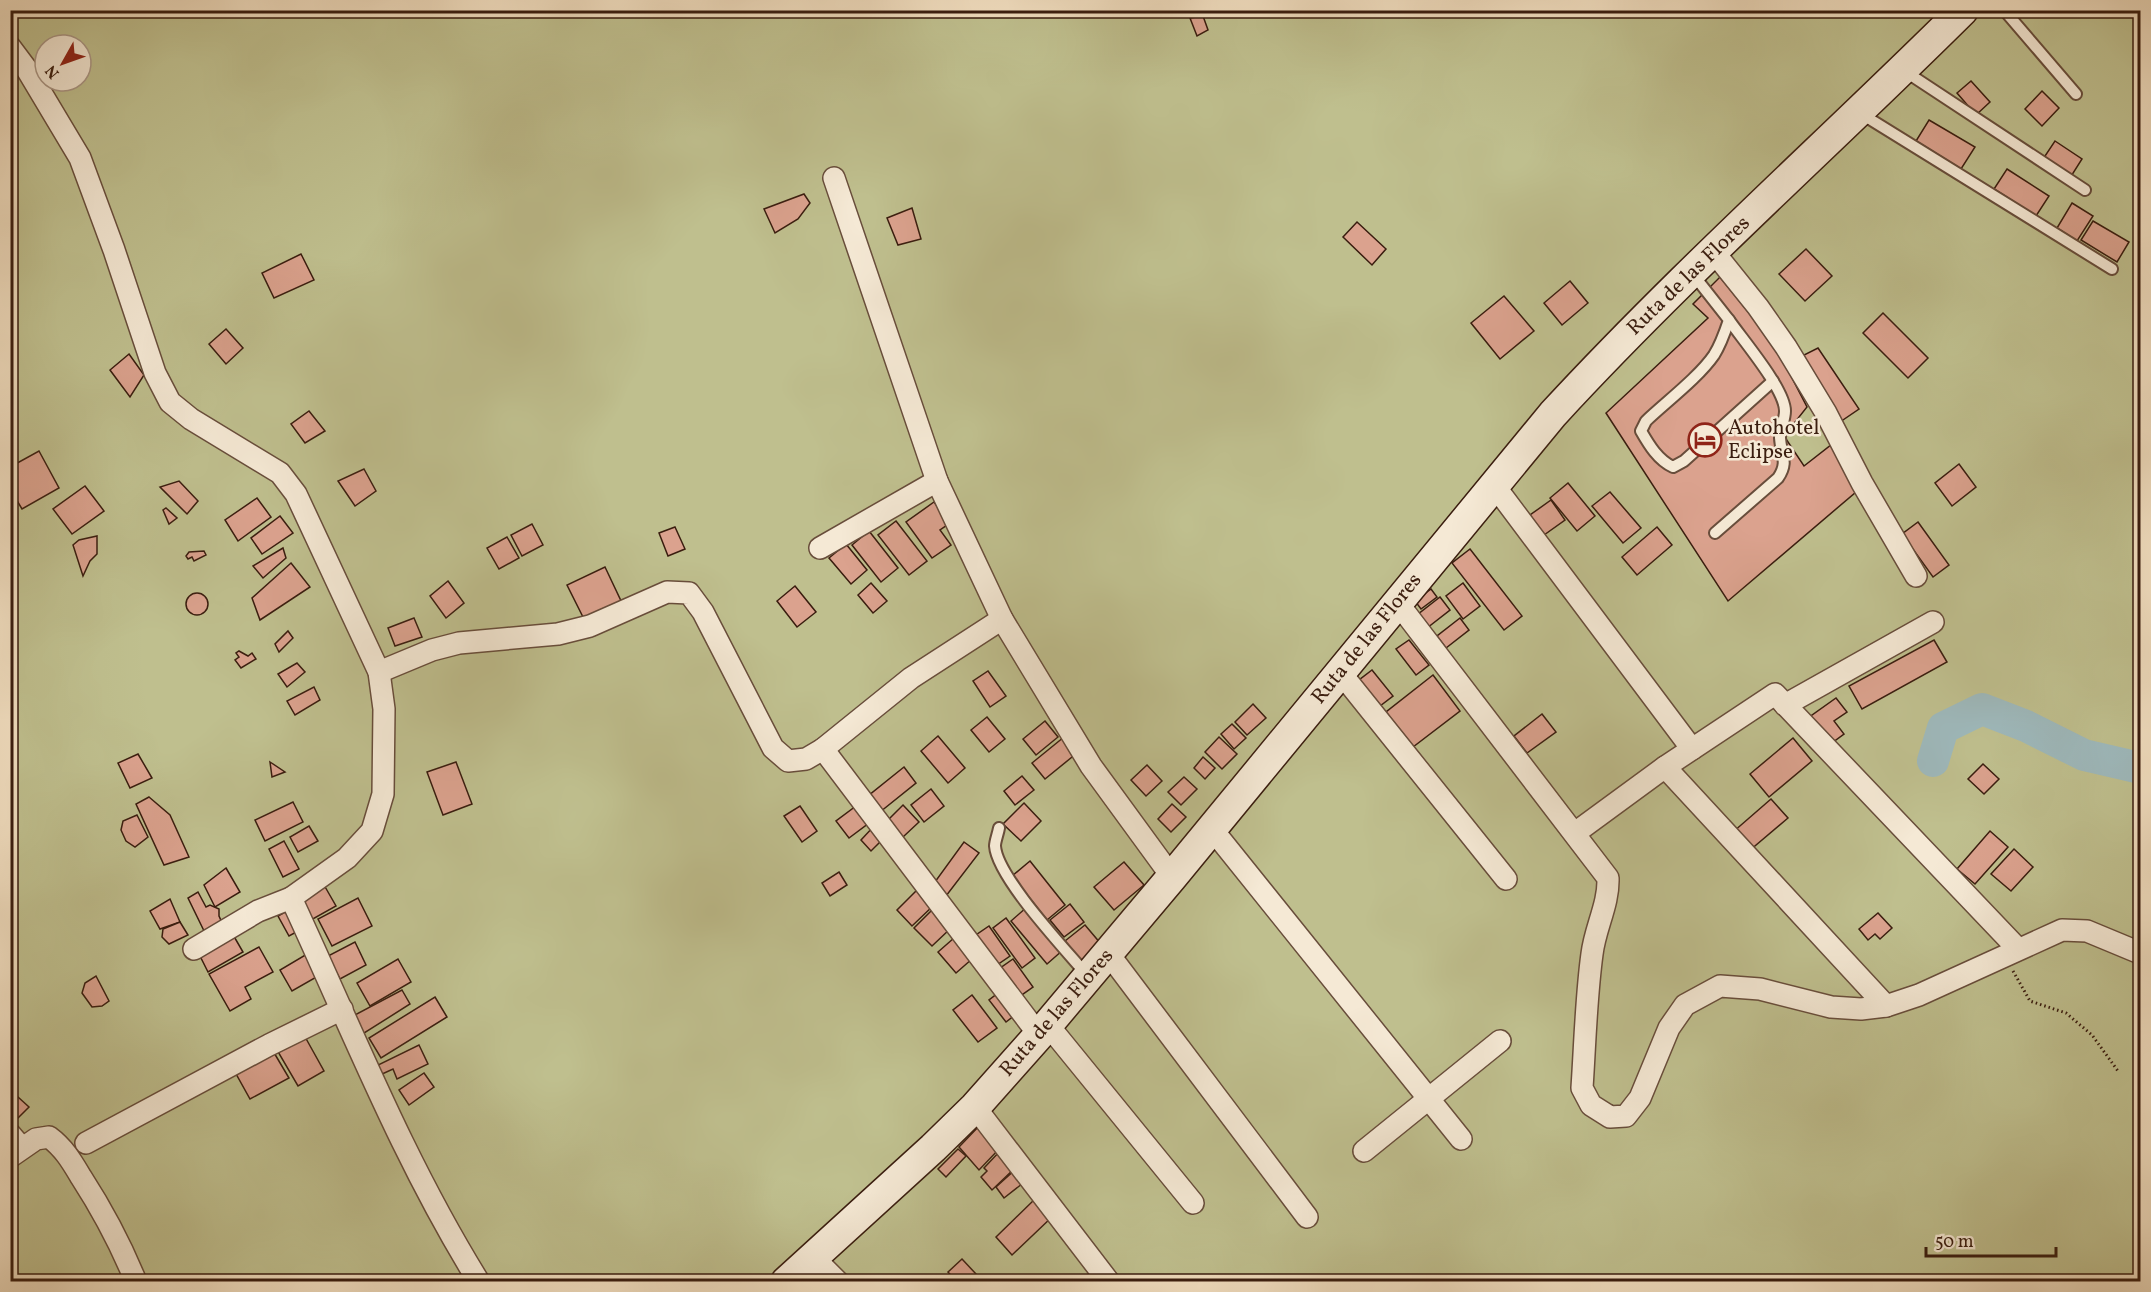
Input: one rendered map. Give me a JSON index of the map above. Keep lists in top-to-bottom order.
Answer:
{
  "streets": {
    "main road": ["Ruta de las Flores"]
  },
  "places": {
    "hotel": ["Autohotel Eclipse"]
  },
  "scale_bar": "50 m",
  "north": "bottom left"
}
